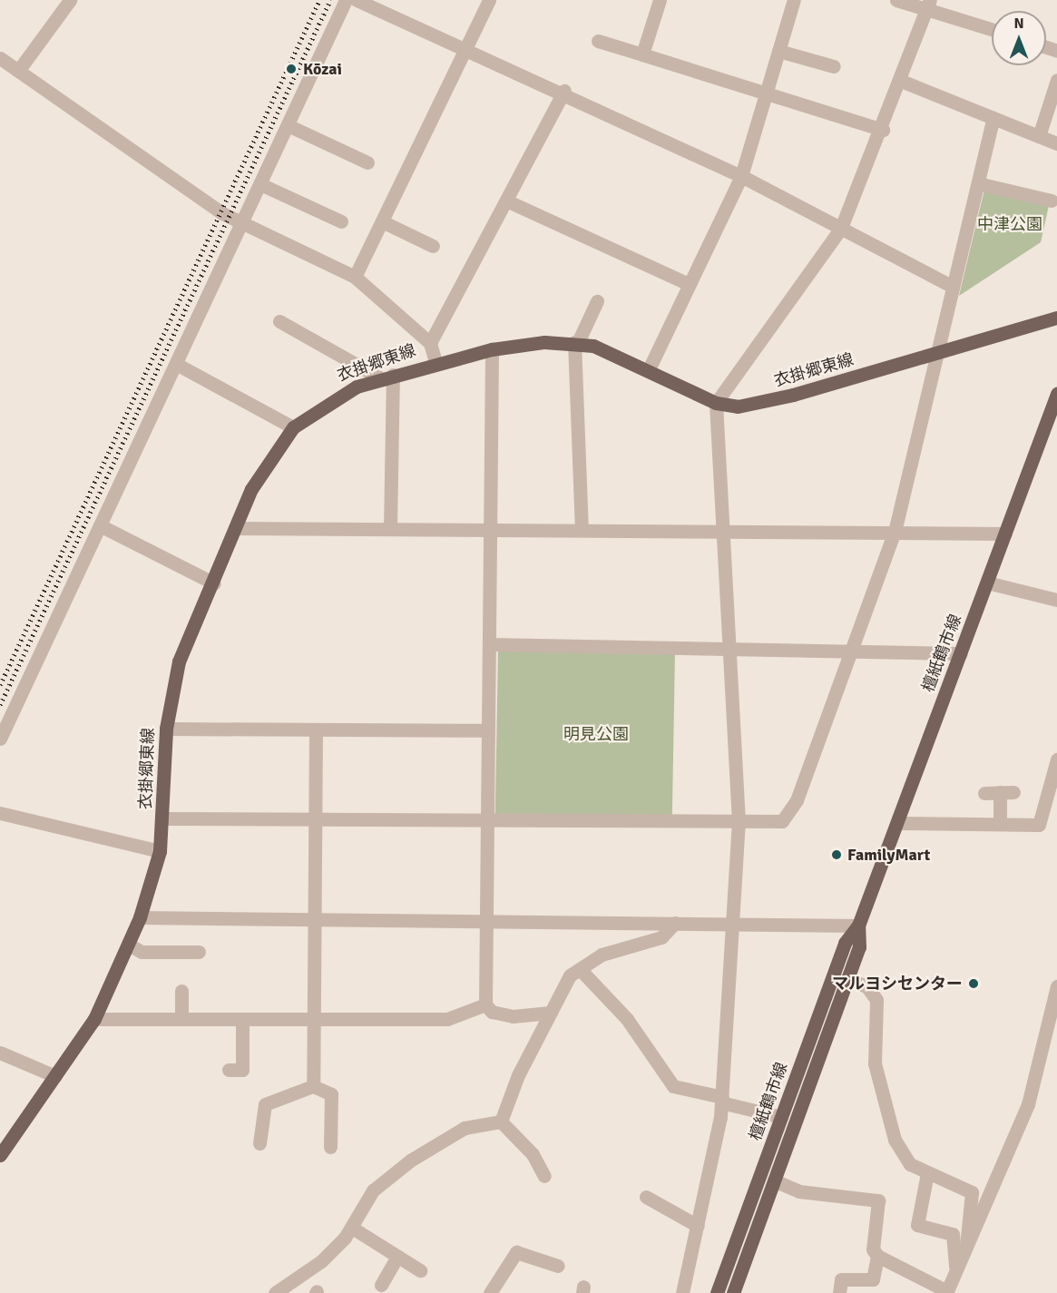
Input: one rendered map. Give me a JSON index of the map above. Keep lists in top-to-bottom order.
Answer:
{
  "streets": {
    "main road": ["衣掛郷東線", "檀紙鶴市線"]
  },
  "parks": ["中津公園", "明見公園"],
  "places": ["Kōzai", "FamilyMart", "マルヨシセンター"],
  "north": "top"
}
